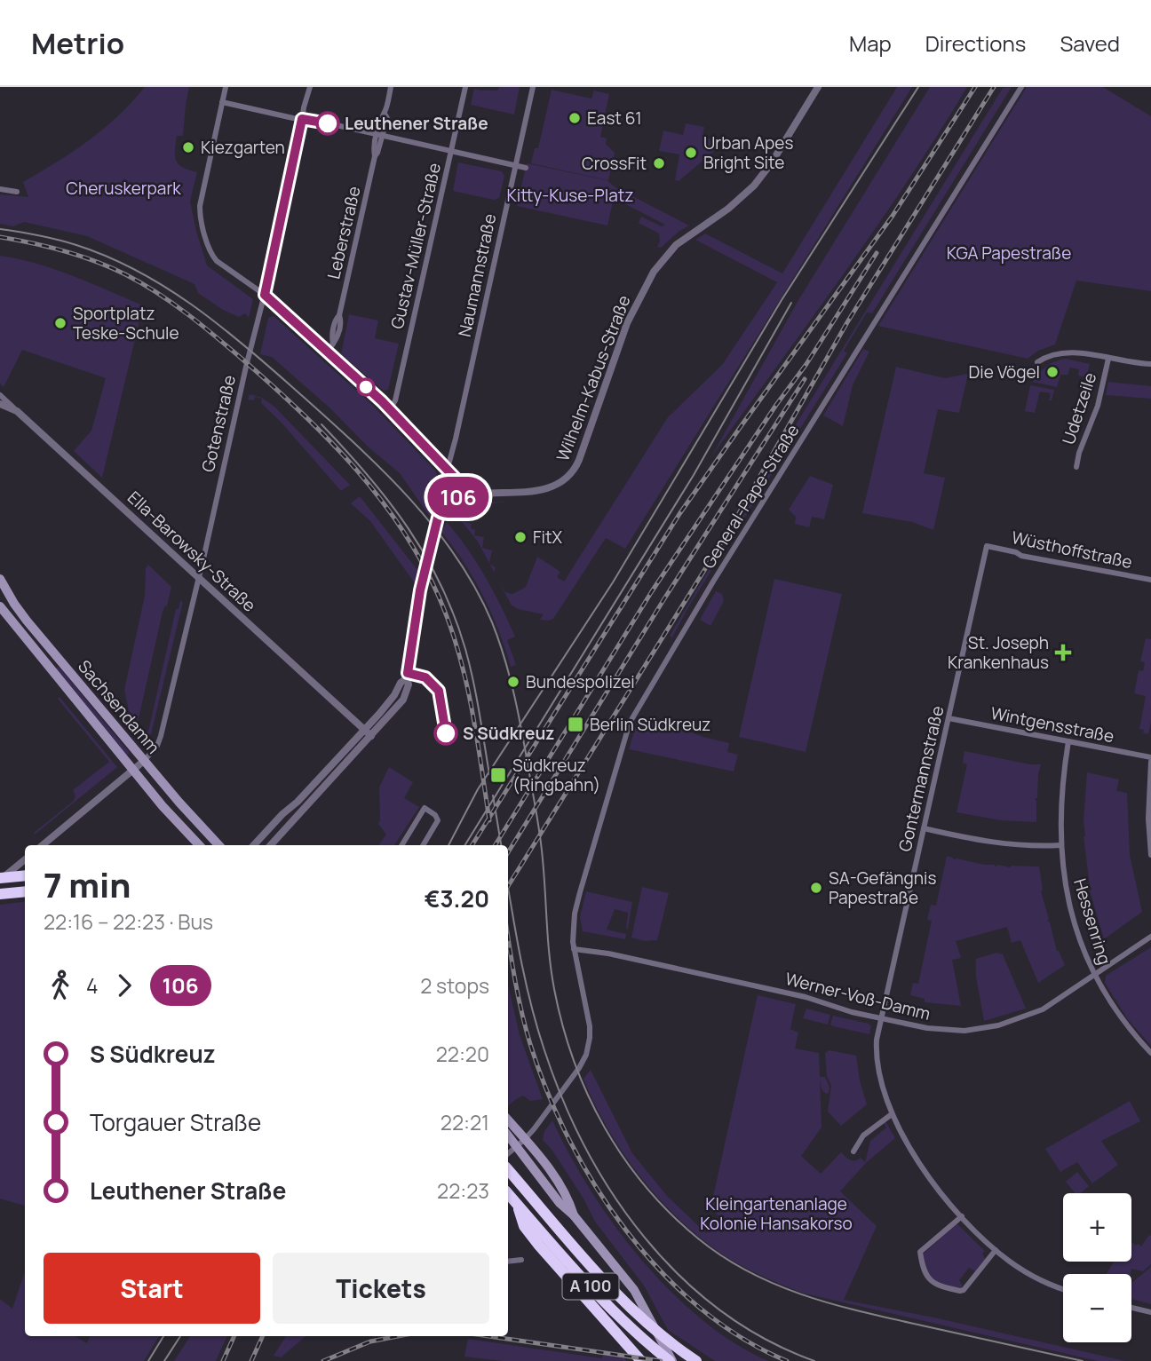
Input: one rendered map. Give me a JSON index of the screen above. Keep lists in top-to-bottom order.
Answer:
{
  "streets": {
    "highway": ["A 100"],
    "main road": ["Sachsendamm"],
    "street": [
      "Leberstraße",
      "Gustav-Müller-Straße",
      "Naumannstraße",
      "Wilhelm-Kabus-Straße",
      "Udetzeile",
      "Gotenstraße",
      "General-Pape-Straße",
      "Wüsthoffstraße",
      "Ella-Barowsky-Straße",
      "Wintgensstraße",
      "Gontermannstraße",
      "Hessenring",
      "Werner-Voß-Damm"
    ]
  },
  "crossings": [
    ["Wilhelm-Kabus-Straße", "Ella-Barowsky-Straße"],
    ["Gotenstraße", "Ella-Barowsky-Straße"],
    ["Gotenstraße", "Sachsendamm"],
    ["General-Pape-Straße", "Werner-Voß-Damm"],
    ["Wüsthoffstraße", "Gontermannstraße"],
    ["Wintgensstraße", "Gontermannstraße"],
    ["Wintgensstraße", "Hessenring"],
    ["Gontermannstraße", "Werner-Voß-Damm"],
    ["Hessenring", "Werner-Voß-Damm"]
  ],
  "parks": [
    "Cheruskerpark",
    "Kitty-Kuse-Platz",
    "KGA Papestraße",
    "Kleingartenanlage Kolonie Hansakorso"
  ],
  "places": {
    "other": [
      "East 61",
      "Leuthener Straße",
      "Kiezgarten",
      "Urban Apes Bright Site",
      "CrossFit",
      "Sportplatz Teske-Schule",
      "Die Vögel",
      "FitX",
      "Bundespolizei",
      "S Südkreuz",
      "SA-Gefängnis Papestraße"
    ],
    "health": ["St. Joseph Krankenhaus"],
    "transit": ["Berlin Südkreuz", "Südkreuz (Ringbahn)"]
  },
  "lines": ["bus line 106"],
  "page": {
    "header": "Metrio",
    "nav": ["Map", "Directions", "Saved"],
    "on_map": "106",
    "heading": ["7 min", "22:16 – 22:23 · Bus", "€3.20"],
    "legs": ["4", "106", "2 stops"],
    "list": [
      {
        "name": "S Südkreuz",
        "value": "22:20"
      },
      {
        "name": "Torgauer Straße",
        "value": "22:21"
      },
      {
        "name": "Leuthener Straße",
        "value": "22:23"
      }
    ],
    "map_buttons": ["+", "−"],
    "buttons": ["Start", "Tickets"]
  }
}
